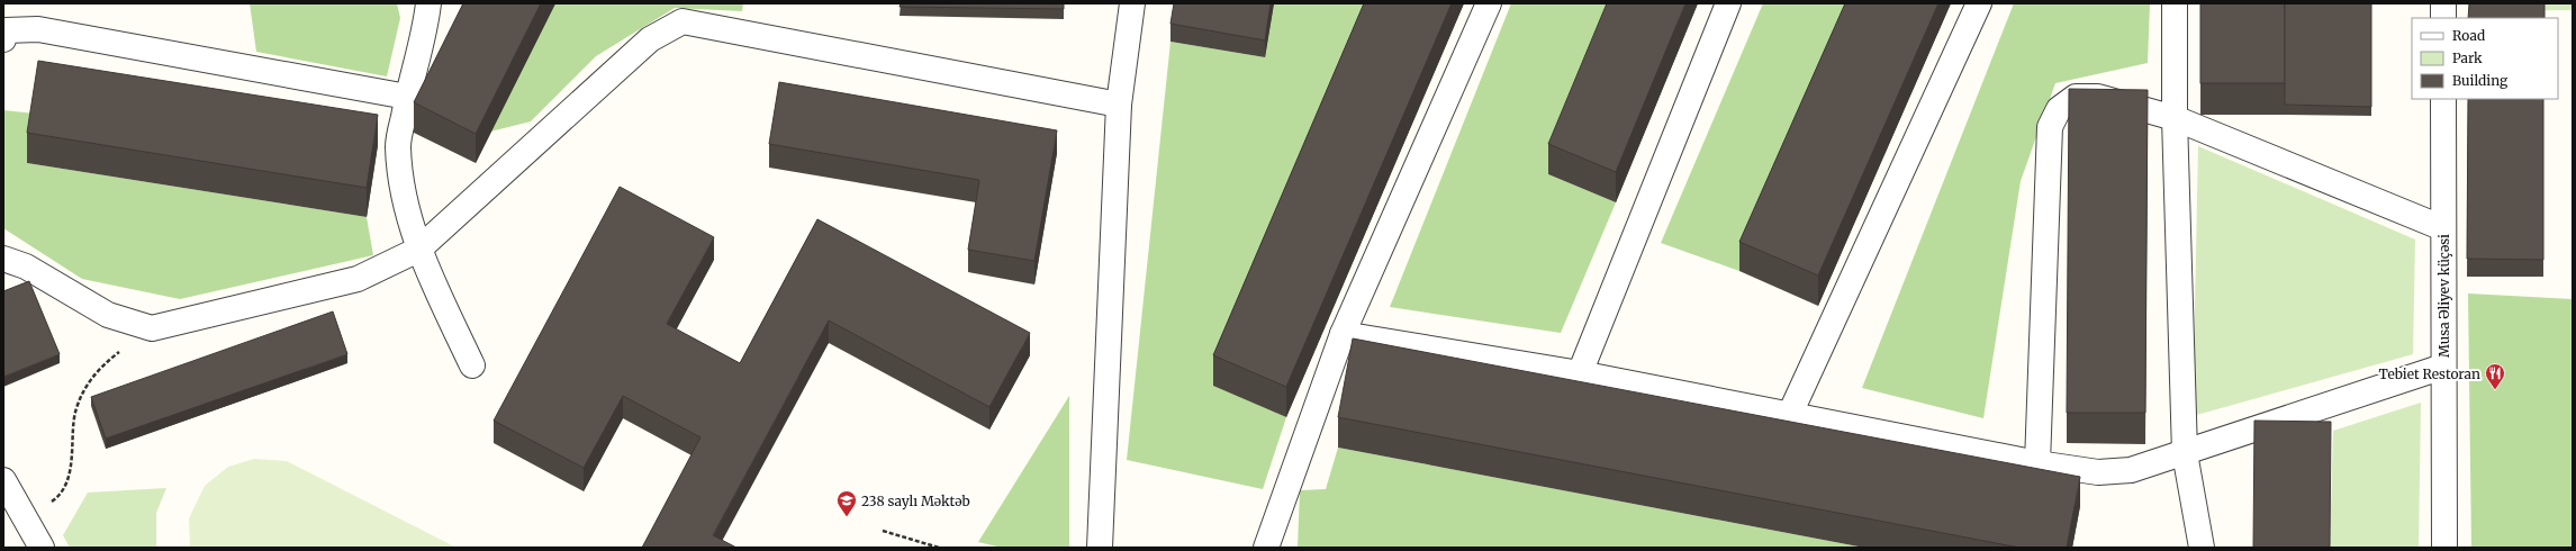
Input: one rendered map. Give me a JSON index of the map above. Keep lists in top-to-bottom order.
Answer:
{
  "streets": {
    "street": ["Musa Əliyev küçəsi"]
  },
  "places": {
    "restaurant": ["Tebiet Restoran"],
    "school or university": ["238 saylı Məktəb"]
  },
  "legend": ["Road", "Park", "Building"]
}
